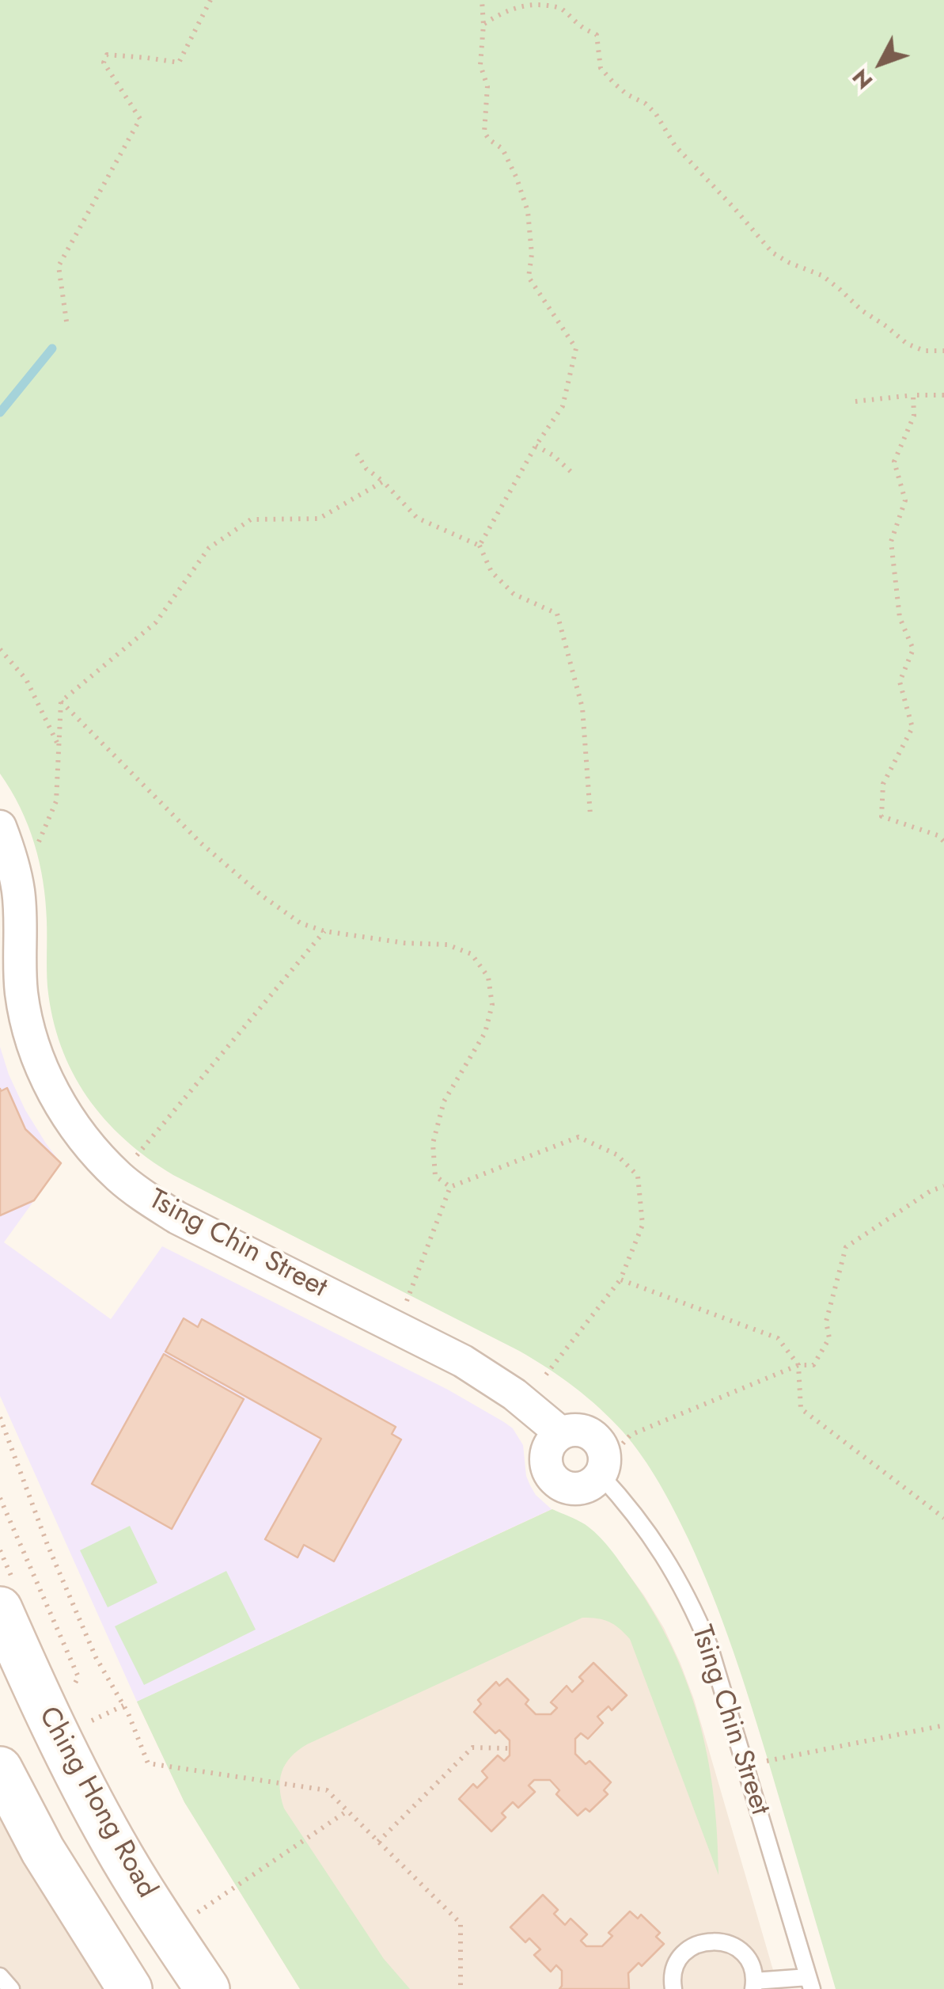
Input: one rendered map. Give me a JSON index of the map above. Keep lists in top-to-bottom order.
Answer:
{
  "streets": {
    "main road": ["Ching Hong Road"],
    "street": ["Tsing Chin Street"]
  },
  "north": "bottom left"
}
